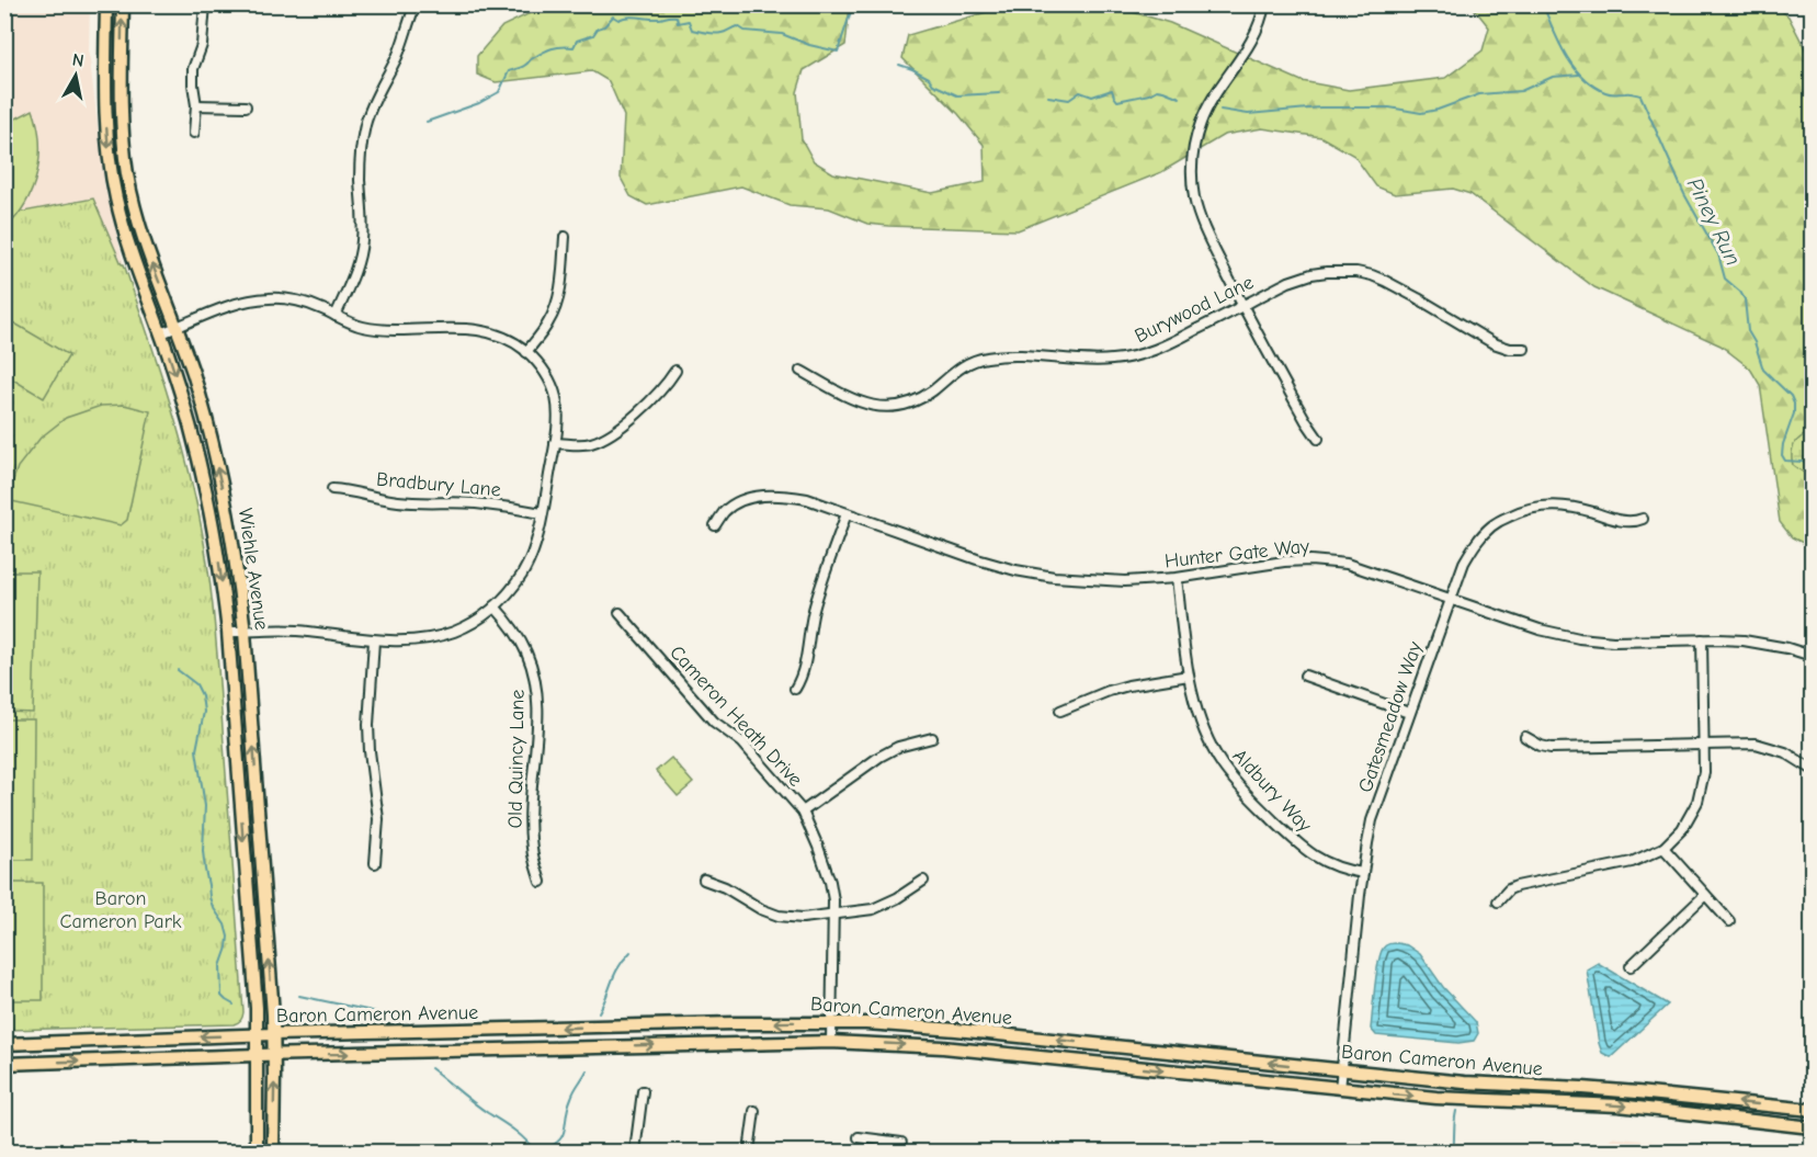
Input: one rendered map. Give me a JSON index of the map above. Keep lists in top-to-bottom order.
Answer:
{
  "streets": {
    "main road": ["Wiehle Avenue", "Baron Cameron Avenue"],
    "street": [
      "Burywood Lane",
      "Bradbury Lane",
      "Hunter Gate Way",
      "Cameron Heath Drive",
      "Gatesmeadow Way",
      "Old Quincy Lane",
      "Aldbury Way"
    ]
  },
  "crossings": [
    ["Hunter Gate Way", "Gatesmeadow Way"],
    ["Hunter Gate Way", "Aldbury Way"],
    ["Wiehle Avenue", "Baron Cameron Avenue"],
    ["Cameron Heath Drive", "Baron Cameron Avenue"],
    ["Gatesmeadow Way", "Aldbury Way"],
    ["Gatesmeadow Way", "Baron Cameron Avenue"]
  ],
  "water": ["Piney Run"],
  "parks": ["Baron Cameron Park"],
  "north": "top"
}
